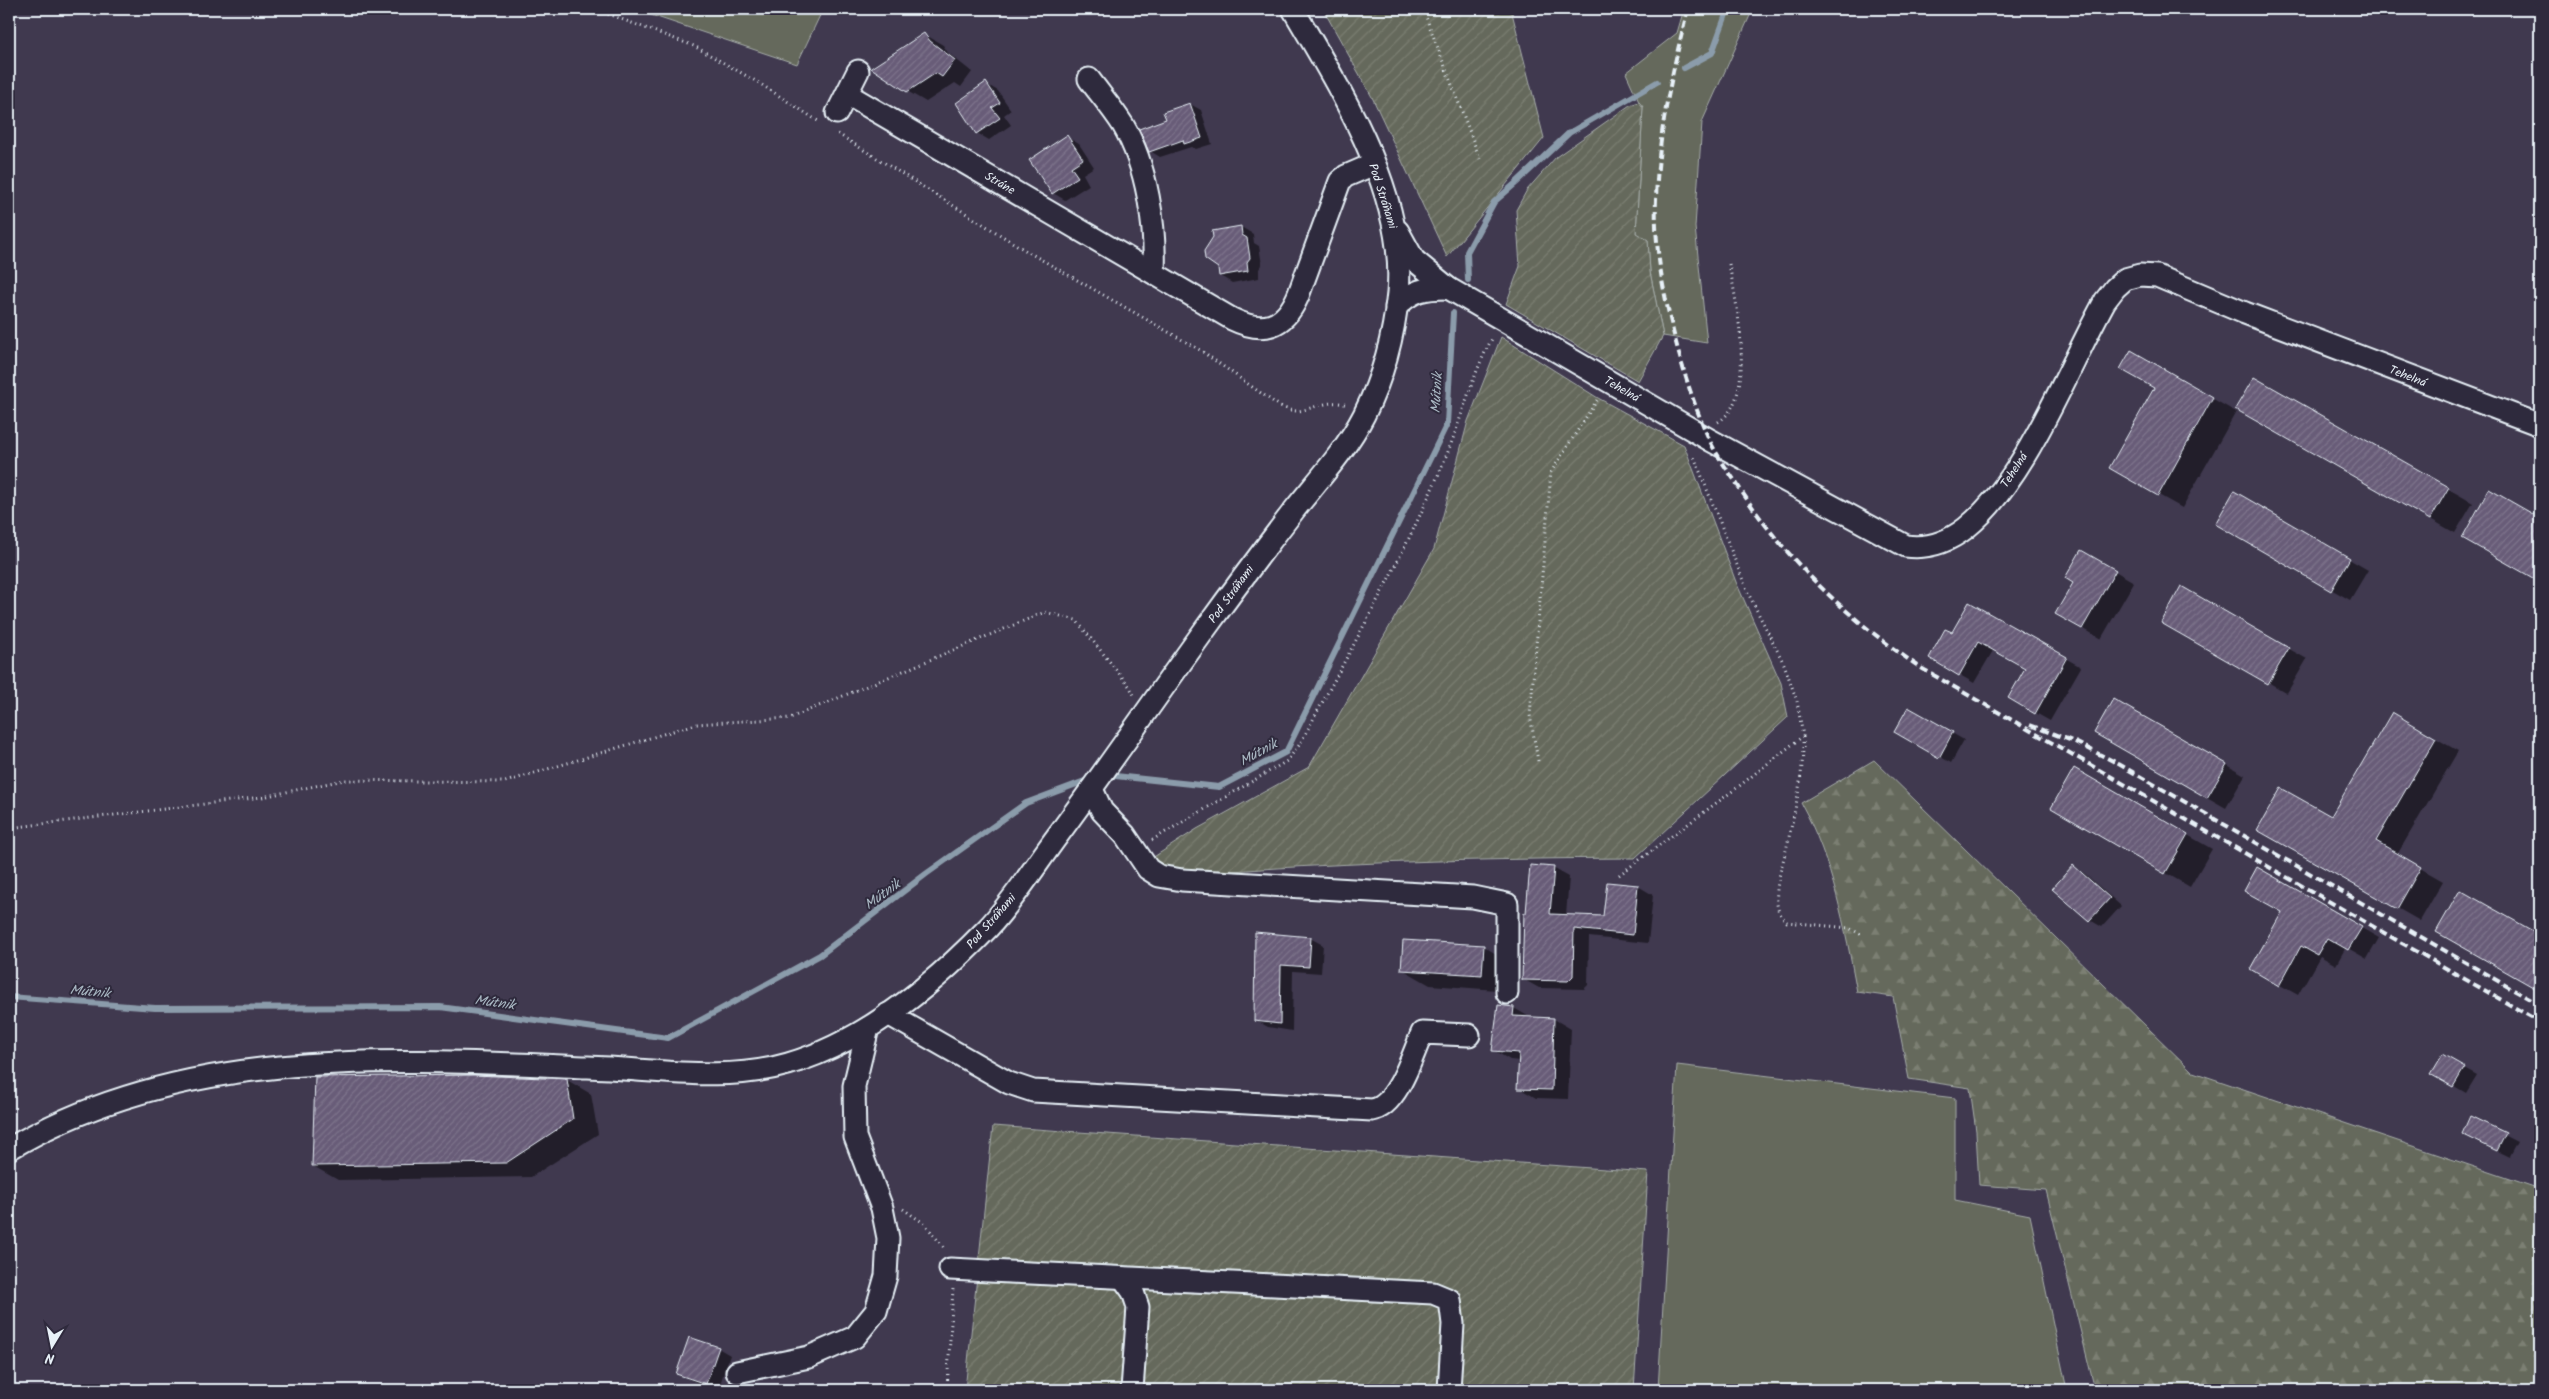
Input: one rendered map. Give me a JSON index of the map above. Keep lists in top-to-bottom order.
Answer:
{
  "streets": {
    "street": ["Stráne", "Pod Stráňami", "Tehelná"]
  },
  "crossings": [
    ["Stráne", "Pod Stráňami"],
    ["Pod Stráňami", "Tehelná"]
  ],
  "water": ["Mútnik"],
  "north": "bottom"
}
